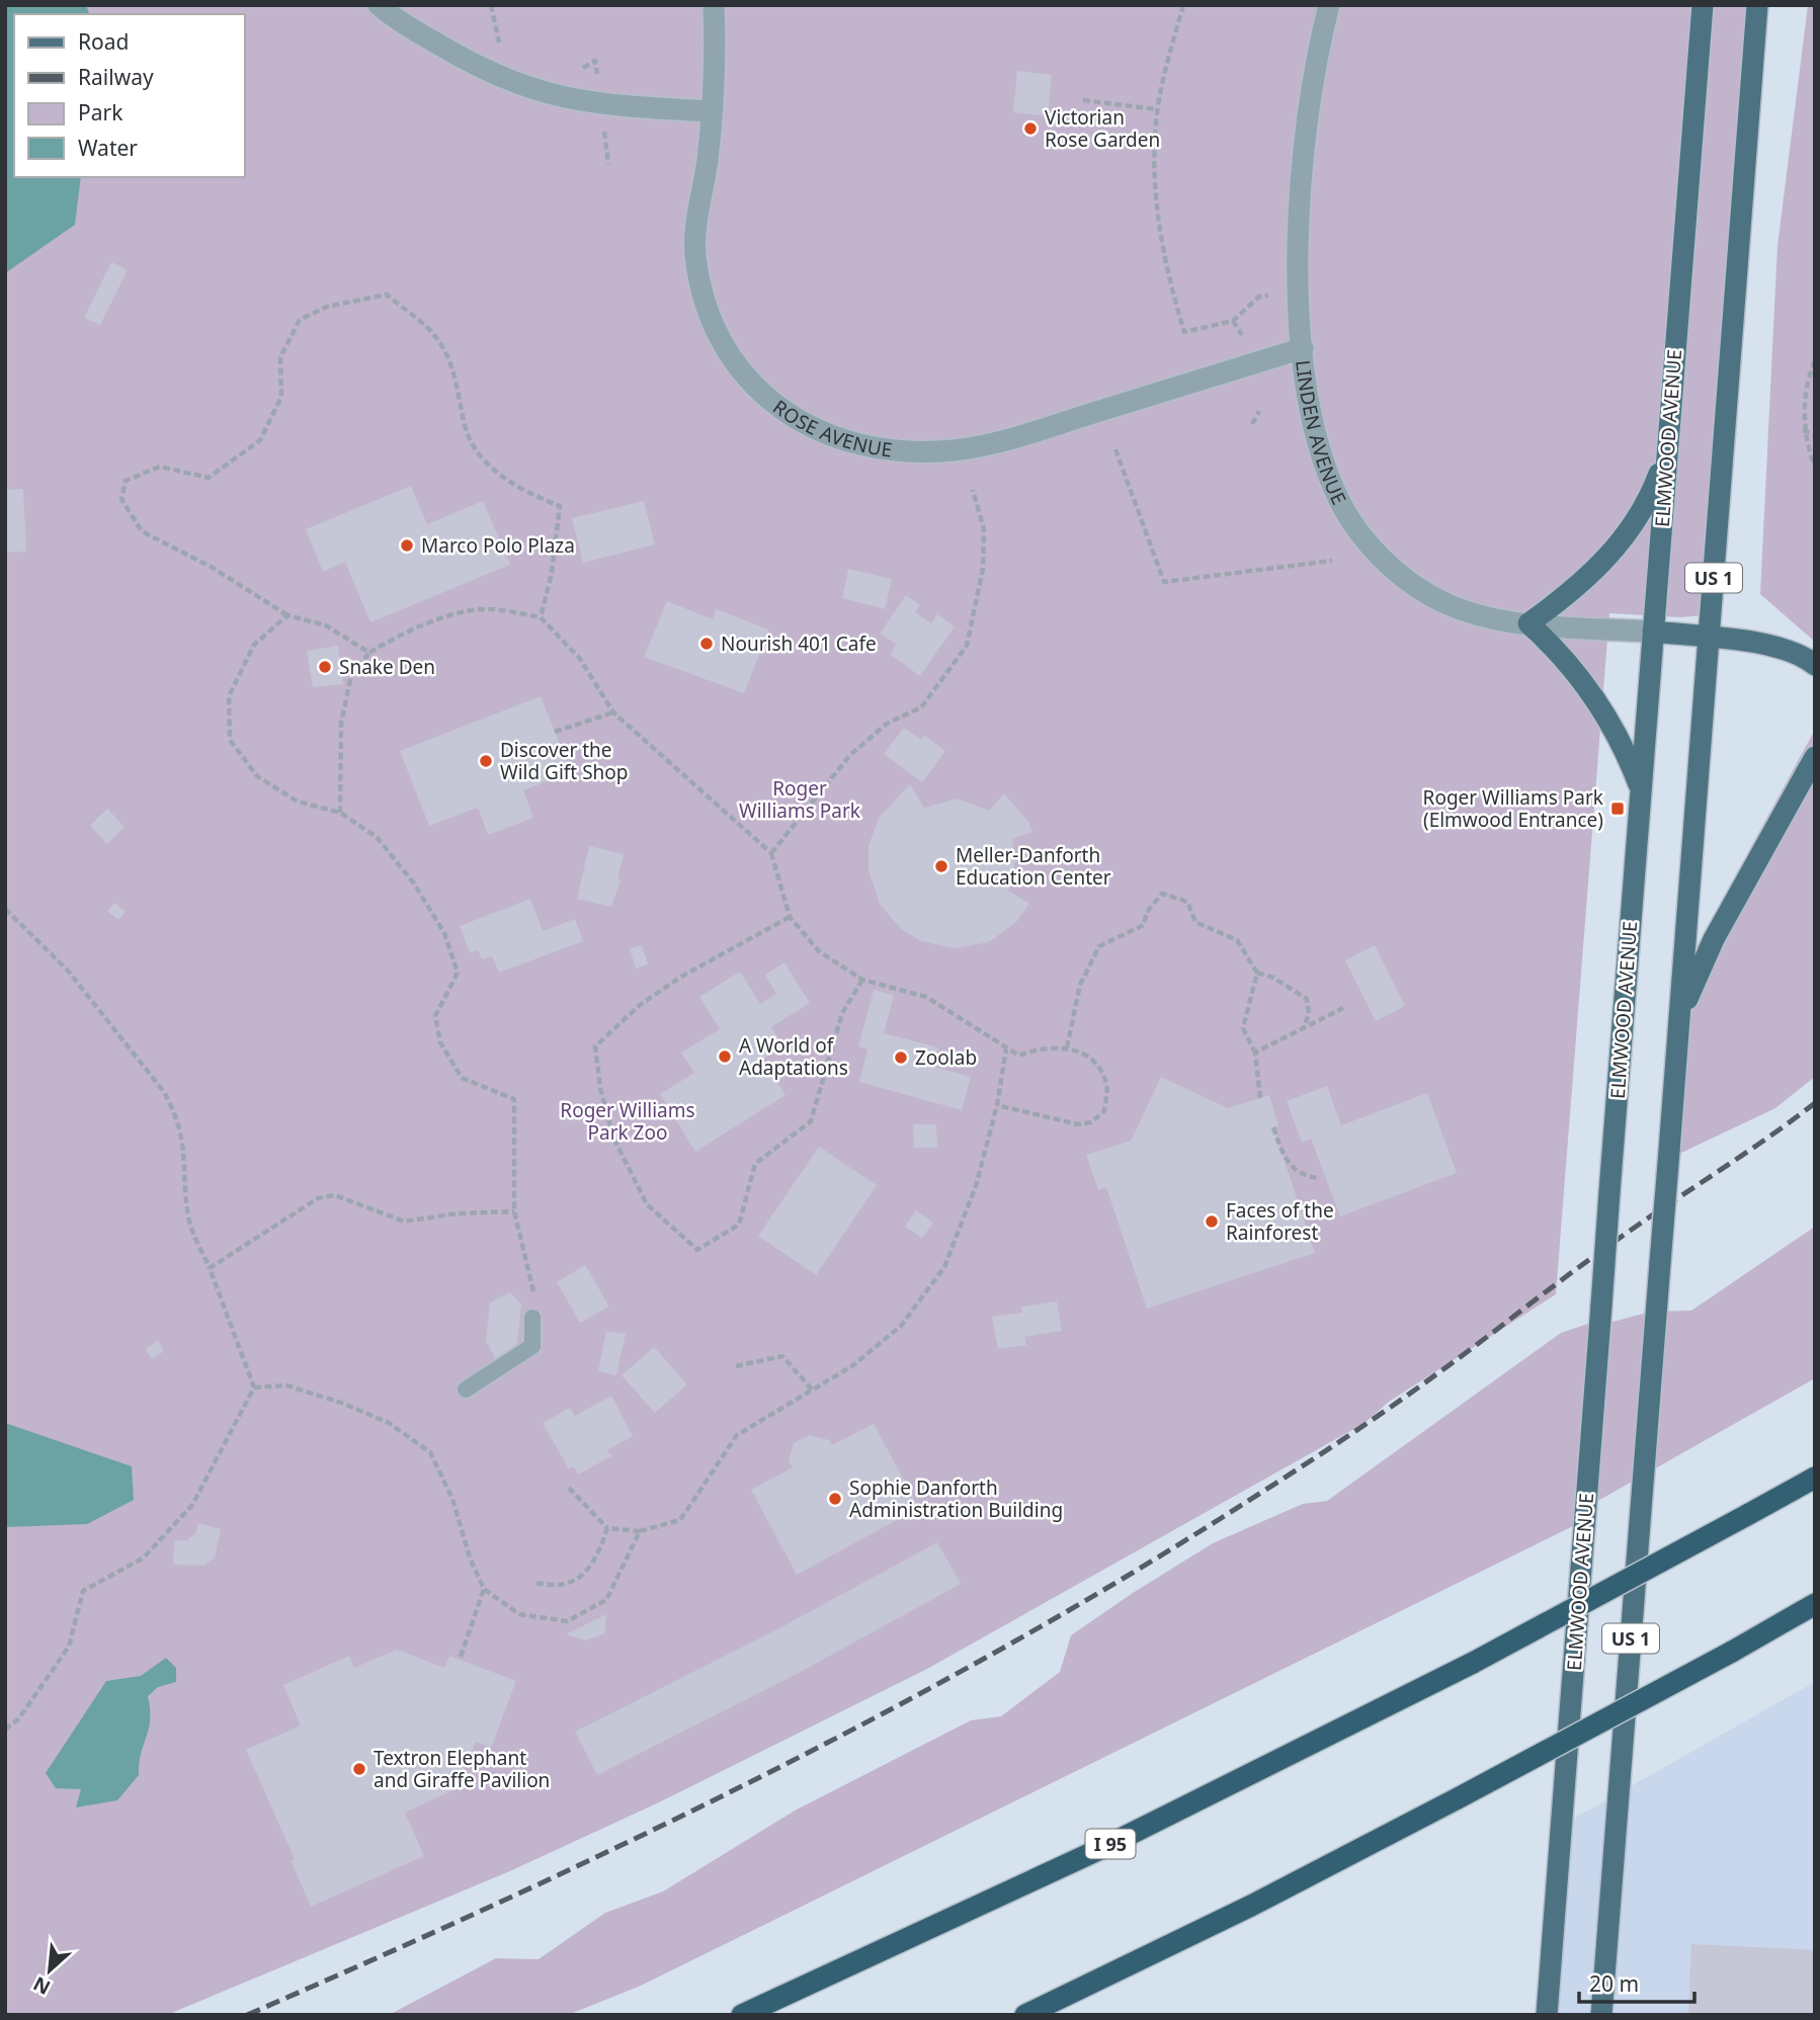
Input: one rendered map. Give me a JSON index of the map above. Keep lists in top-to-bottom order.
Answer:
{
  "streets": {
    "highway": ["I 95"],
    "main road": ["ELMWOOD AVENUE", "US 1"],
    "street": ["ROSE AVENUE", "LINDEN AVENUE"]
  },
  "crossings": [
    ["ROSE AVENUE", "LINDEN AVENUE"],
    ["LINDEN AVENUE", "ELMWOOD AVENUE"]
  ],
  "parks": ["Roger Williams Park", "Roger Williams Park Zoo"],
  "places": {
    "other": [
      "Victorian Rose Garden",
      "Marco Polo Plaza",
      "Nourish 401 Cafe",
      "Snake Den",
      "Discover the Wild Gift Shop",
      "Meller-Danforth Education Center",
      "A World of Adaptations",
      "Zoolab",
      "Faces of the Rainforest",
      "Sophie Danforth Administration Building",
      "Textron Elephant and Giraffe Pavilion"
    ],
    "transit": ["Roger Williams Park (Elmwood Entrance)"]
  },
  "legend": [
    "Road",
    "Railway",
    "Park",
    "Water"
  ],
  "scale_bar": "20 m",
  "north": "bottom left"
}
